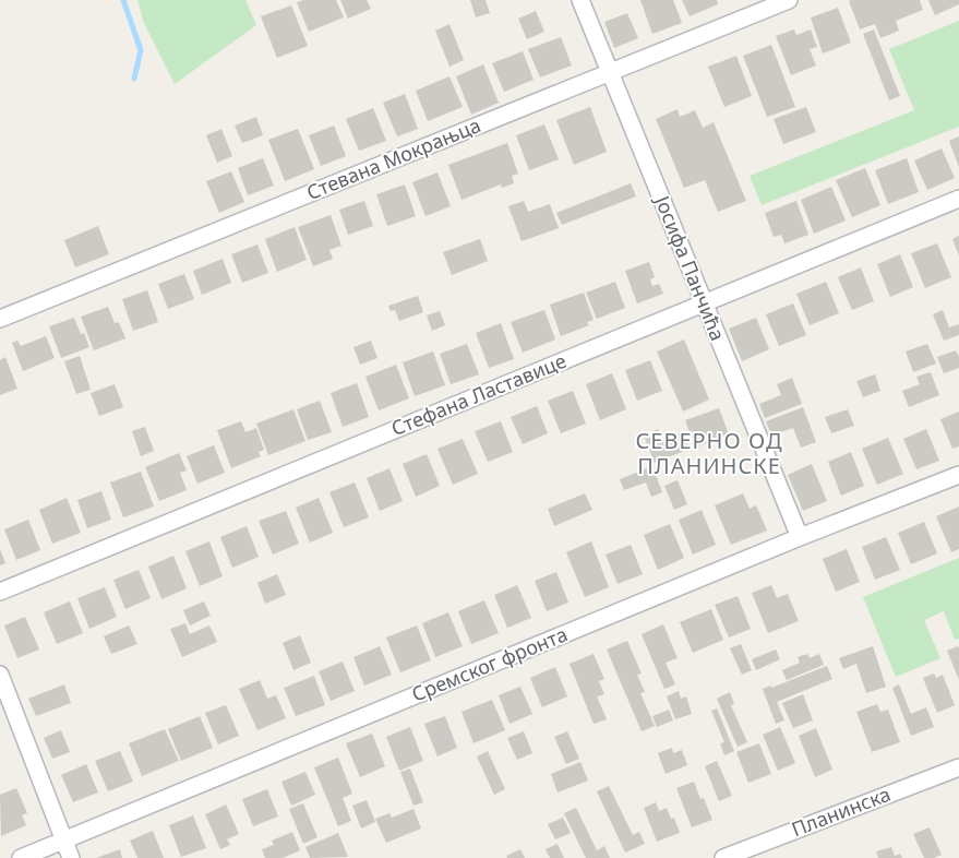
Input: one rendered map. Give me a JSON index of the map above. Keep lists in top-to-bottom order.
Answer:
{
  "streets": {
    "street": [
      "Стевана Мокрањца",
      "Јосифа Панчића",
      "Стефана Ластавице",
      "Сремског фронта",
      "Планинска"
    ]
  },
  "crossings": [
    ["Стевана Мокрањца", "Јосифа Панчића"],
    ["Јосифа Панчића", "Стефана Ластавице"],
    ["Јосифа Панчића", "Сремског фронта"]
  ],
  "districts": ["СЕВЕРНО ОД ПЛАНИНСКЕ"]
}
